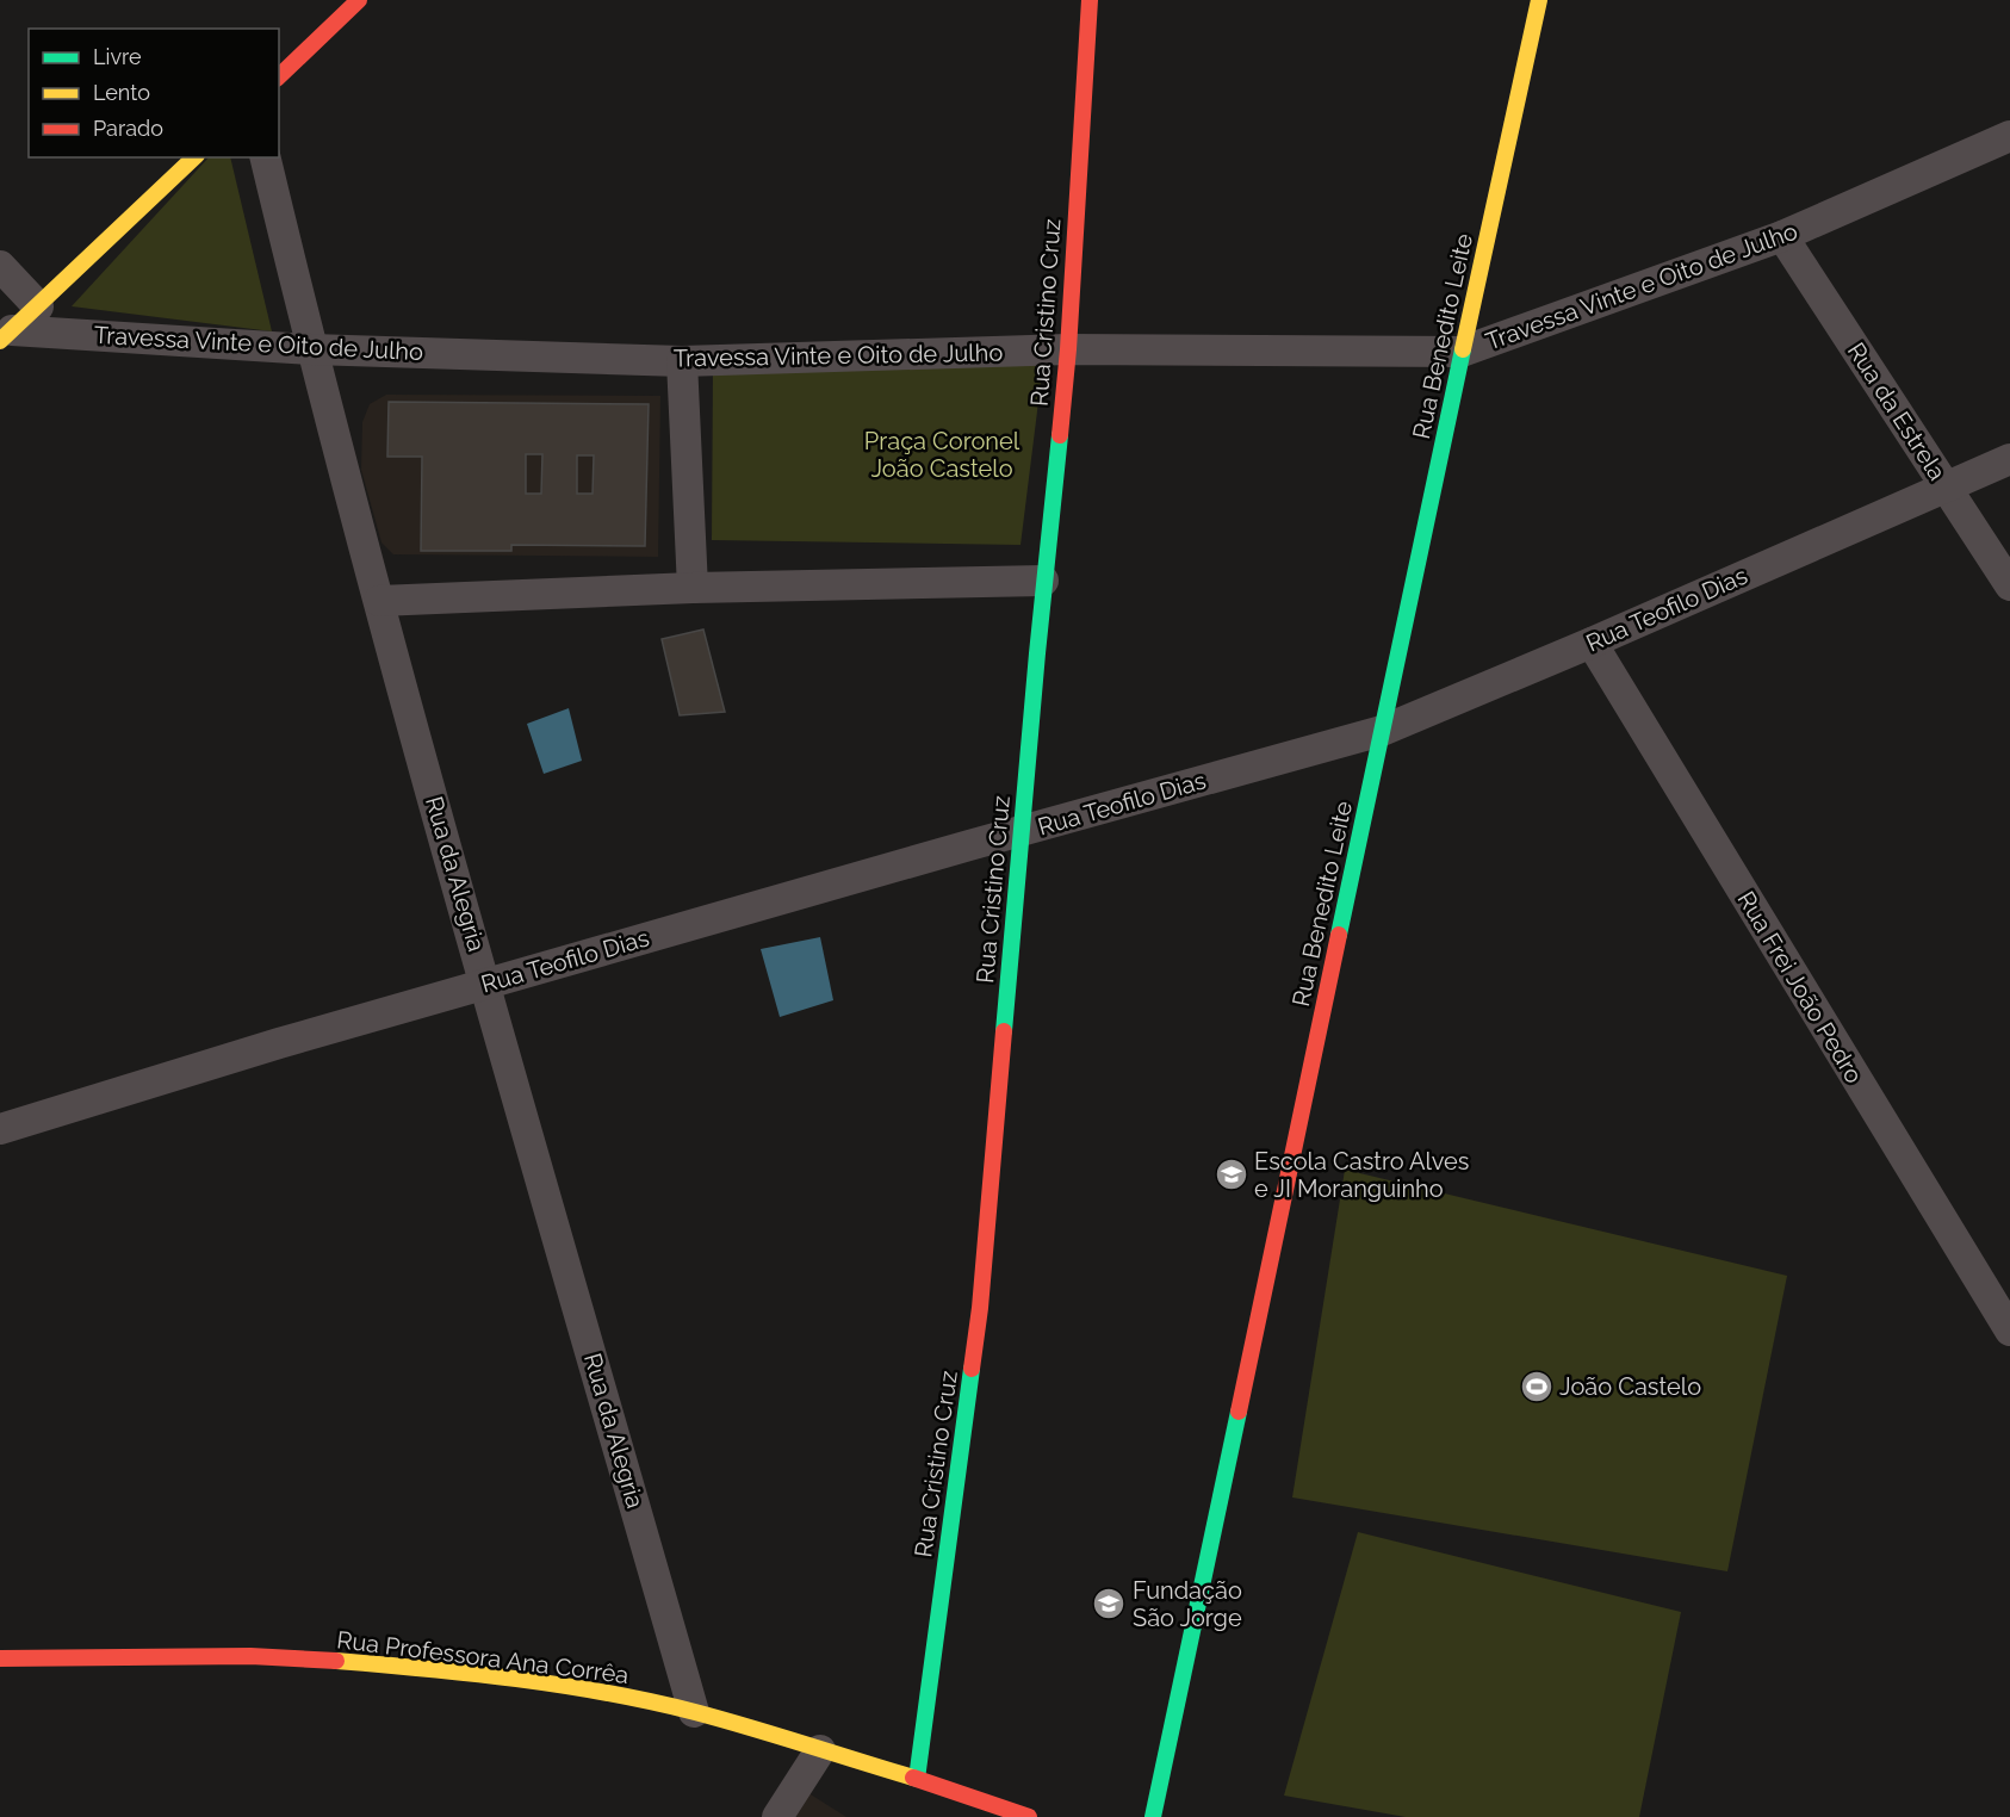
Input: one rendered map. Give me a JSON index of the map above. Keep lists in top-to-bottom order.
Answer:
{
  "streets": {
    "street": [
      "Travessa Vinte e Oito de Julho",
      "Rua Cristino Cruz",
      "Rua Benedito Leite",
      "Rua da Estrela",
      "Rua Teofilo Dias",
      "Rua da Alegria",
      "Rua Frei João Pedro",
      "Rua Professora Ana Corrêa"
    ]
  },
  "crossings": [
    ["Travessa Vinte e Oito de Julho", "Rua Cristino Cruz"],
    ["Travessa Vinte e Oito de Julho", "Rua Benedito Leite"],
    ["Travessa Vinte e Oito de Julho", "Rua da Estrela"],
    ["Travessa Vinte e Oito de Julho", "Rua da Alegria"],
    ["Rua Cristino Cruz", "Rua Teofilo Dias"],
    ["Rua Cristino Cruz", "Rua Professora Ana Corrêa"],
    ["Rua Benedito Leite", "Rua Teofilo Dias"],
    ["Rua da Estrela", "Rua Teofilo Dias"],
    ["Rua Teofilo Dias", "Rua da Alegria"],
    ["Rua Teofilo Dias", "Rua Frei João Pedro"],
    ["Rua da Alegria", "Rua Professora Ana Corrêa"]
  ],
  "parks": ["Praça Coronel João Castelo"],
  "places": {
    "school or university": ["Escola Castro Alves e JI Moranguinho", "Fundação São Jorge"],
    "sports": ["João Castelo"]
  },
  "legend": ["Livre", "Lento", "Parado"]
}
